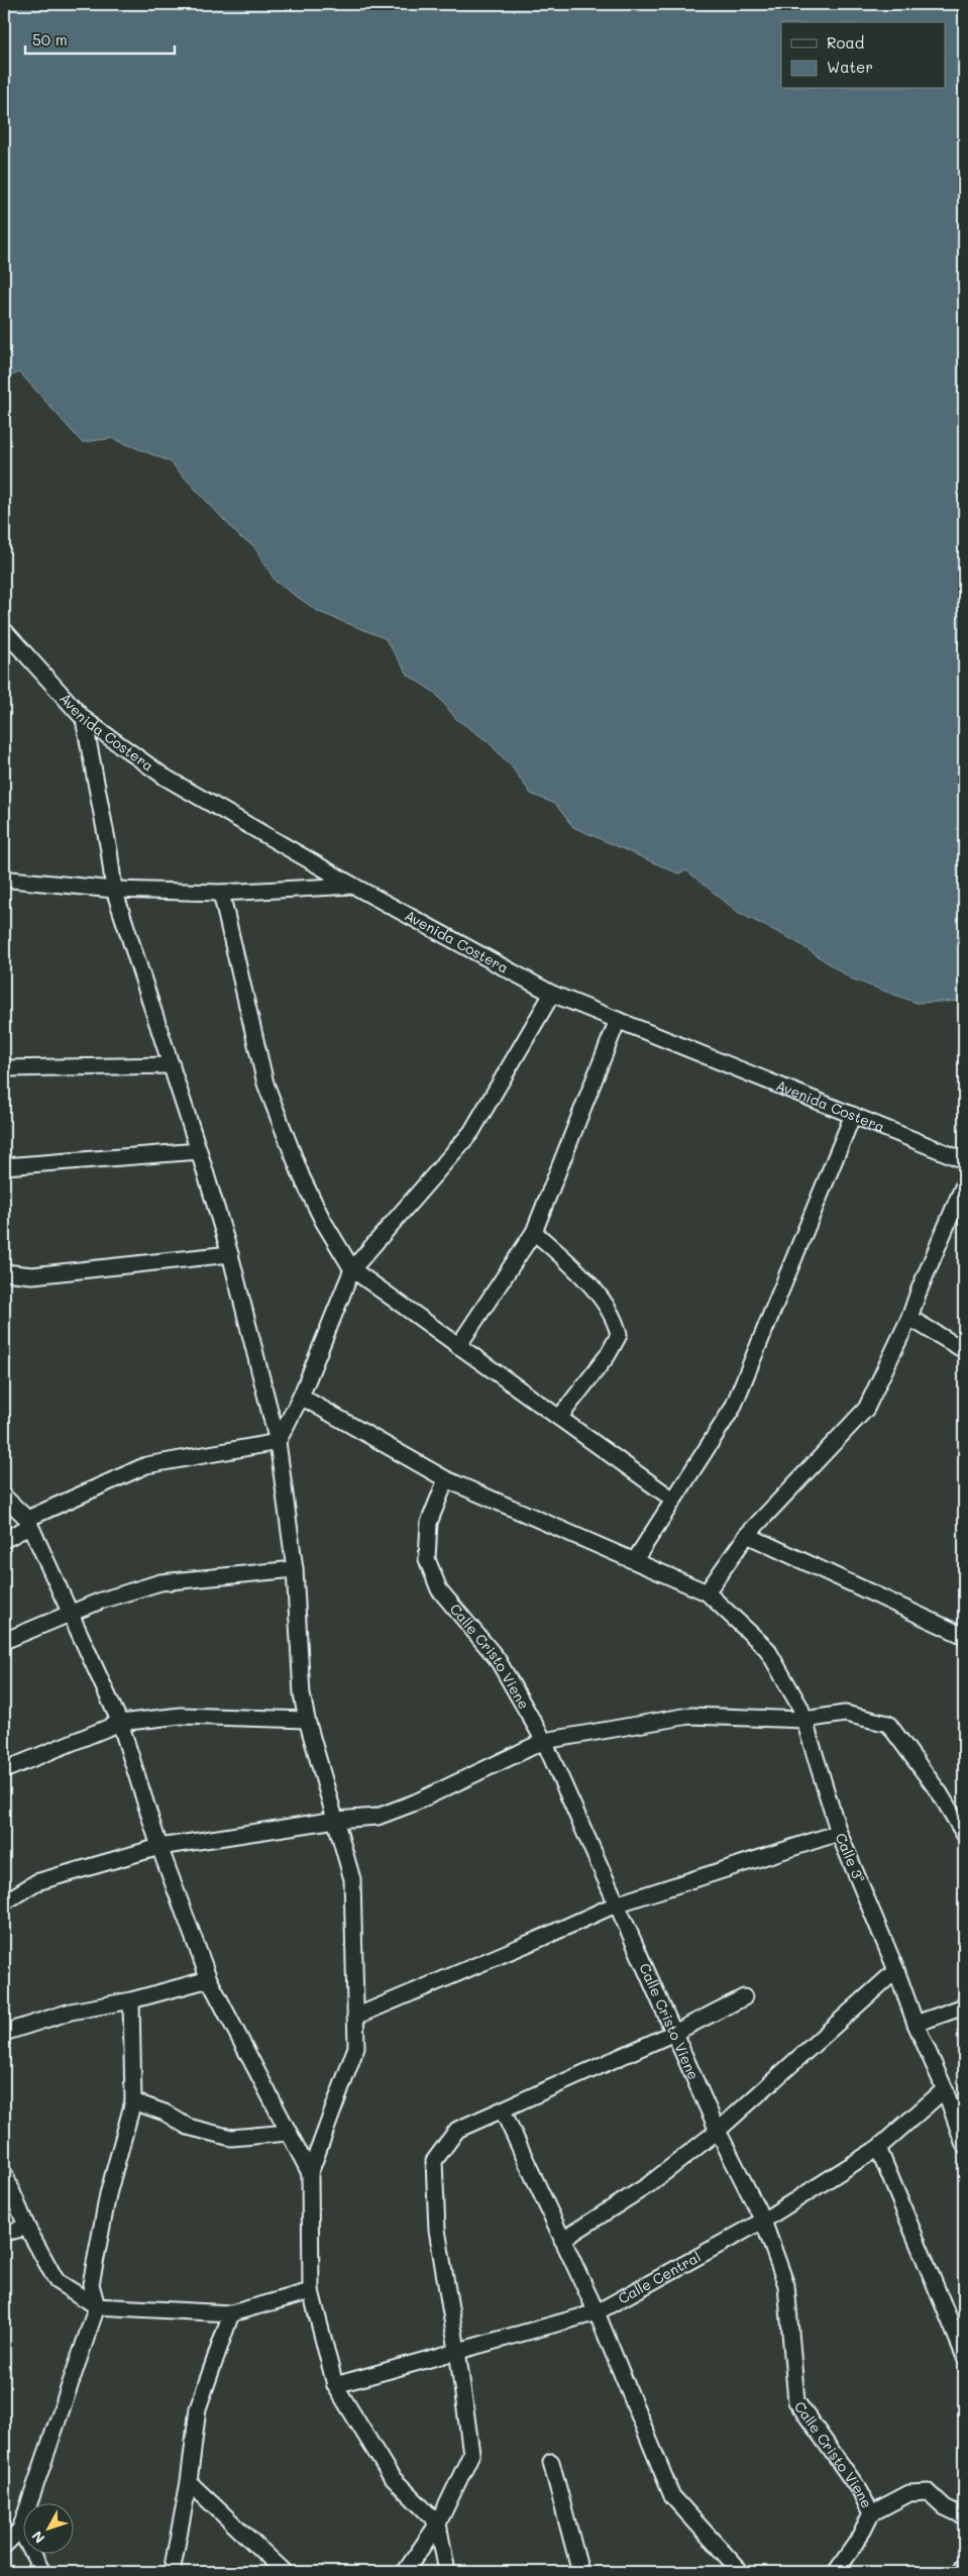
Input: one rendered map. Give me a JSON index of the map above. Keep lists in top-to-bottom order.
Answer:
{
  "streets": {
    "street": [
      "Avenida Costera",
      "Calle Cristo Viene",
      "Calle 3ª",
      "Calle Central"
    ]
  },
  "crossings": [
    ["Calle Cristo Viene", "Calle 3ª"],
    ["Calle Cristo Viene", "Calle Central"],
    ["Calle 3ª", "Calle Central"]
  ],
  "legend": ["Road", "Water"],
  "scale_bar": "50 m",
  "north": "bottom left"
}
